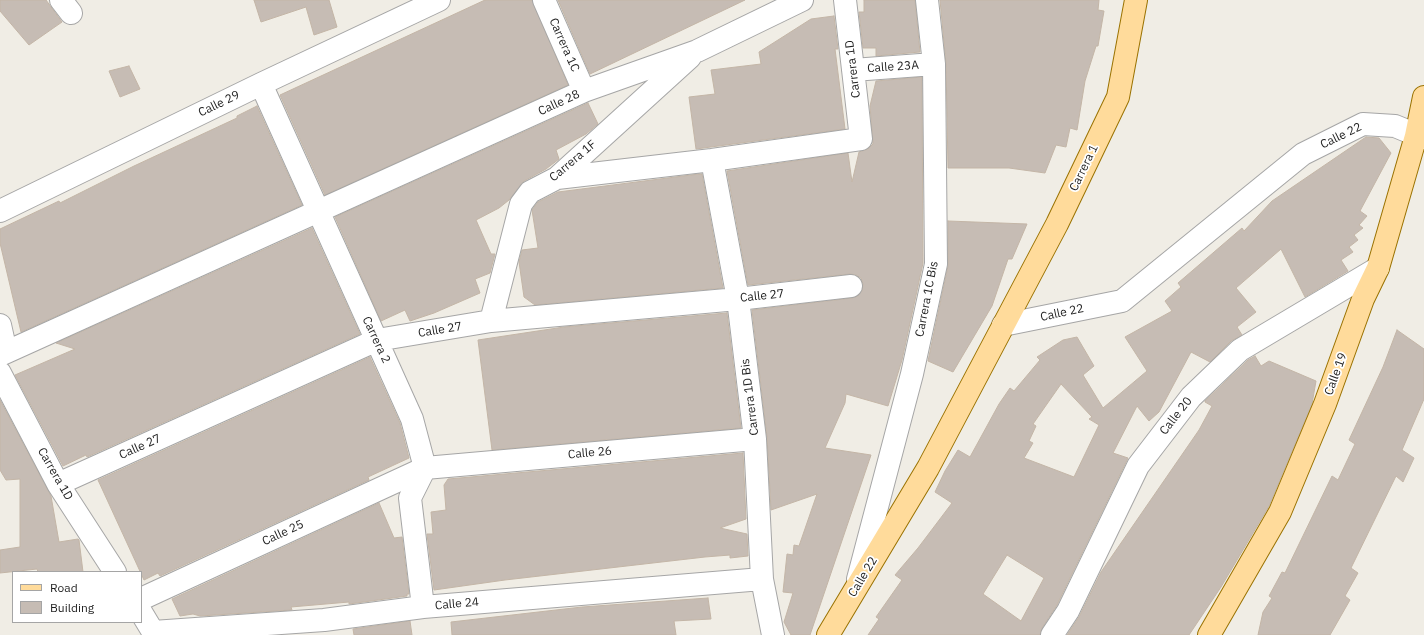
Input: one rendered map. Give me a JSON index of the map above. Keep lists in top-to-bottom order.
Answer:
{
  "streets": {
    "main road": ["Calle 22", "Carrera 1", "Calle 19"],
    "street": [
      "Carrera 1C",
      "Calle 23A",
      "Carrera 1D",
      "Calle 28",
      "Calle 29",
      "Carrera 1F",
      "Calle 27",
      "Carrera 1C Bis",
      "Carrera 2",
      "Carrera 1D Bis",
      "Calle 20",
      "Calle 26",
      "Calle 25",
      "Calle 24"
    ]
  },
  "crossings": [
    ["Carrera 1C", "Calle 28"],
    ["Calle 23A", "Carrera 1D"],
    ["Calle 23A", "Carrera 1C Bis"],
    ["Carrera 1D", "Calle 27"],
    ["Carrera 1D", "Carrera 1D Bis"],
    ["Calle 28", "Carrera 1F"],
    ["Calle 28", "Carrera 2"],
    ["Calle 29", "Carrera 2"],
    ["Calle 22", "Carrera 1"],
    ["Calle 22", "Carrera 1C Bis"],
    ["Calle 22", "Calle 19"],
    ["Carrera 1F", "Calle 27"],
    ["Calle 27", "Carrera 2"],
    ["Calle 27", "Carrera 1D Bis"],
    ["Carrera 2", "Calle 26"],
    ["Carrera 2", "Calle 25"],
    ["Calle 19", "Calle 20"],
    ["Carrera 1D Bis", "Calle 26"],
    ["Carrera 1D Bis", "Calle 24"],
    ["Calle 26", "Calle 25"]
  ],
  "legend": ["Road", "Building"]
}
